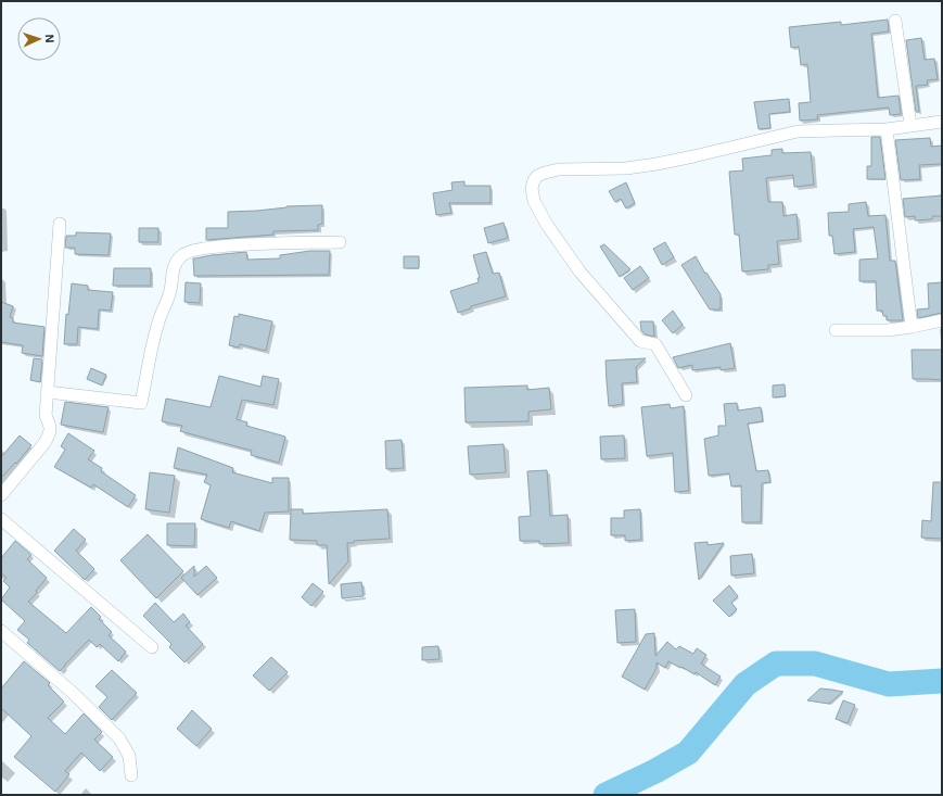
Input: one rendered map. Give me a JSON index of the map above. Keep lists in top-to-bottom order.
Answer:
{
  "north": "right"
}
